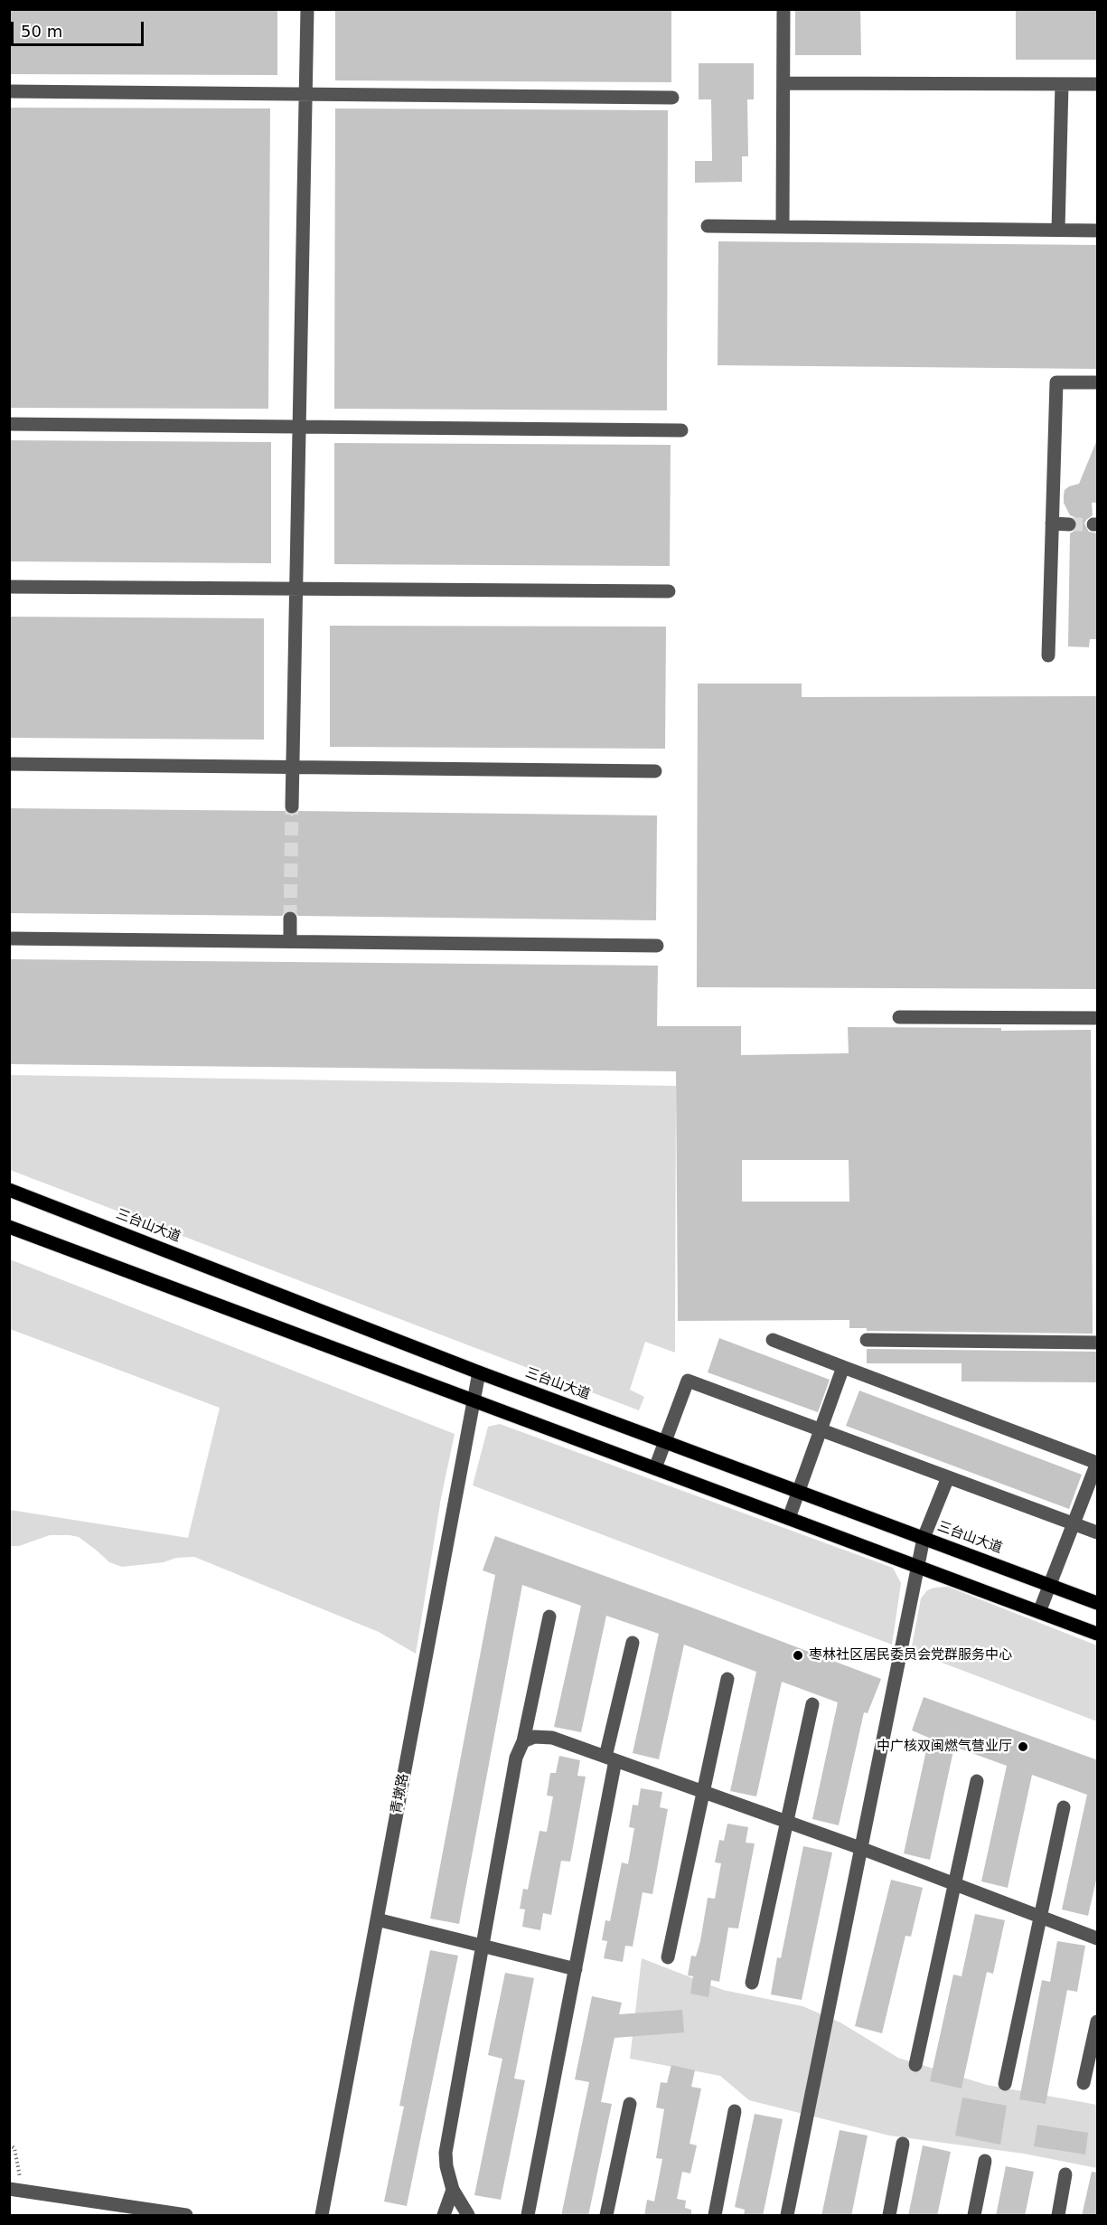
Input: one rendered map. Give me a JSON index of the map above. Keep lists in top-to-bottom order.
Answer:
{
  "streets": {
    "main road": ["三台山大道"],
    "street": ["青墩路"]
  },
  "crossings": [
    ["三台山大道", "青墩路"]
  ],
  "places": ["枣林社区居民委员会党群服务中心", "中广核双闽燃气营业厅"],
  "scale_bar": "50 m"
}
